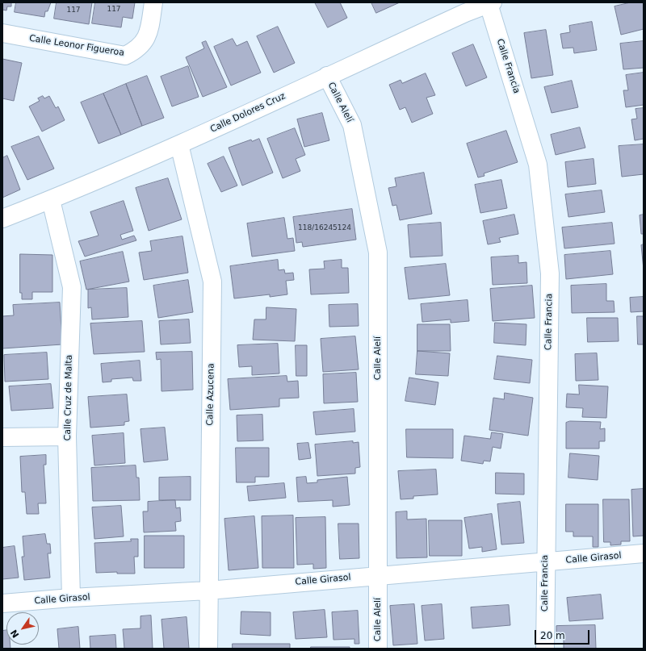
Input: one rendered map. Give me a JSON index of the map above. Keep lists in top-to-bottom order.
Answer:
{
  "streets": {
    "street": [
      "Calle Leonor Figueroa",
      "Calle Francia",
      "Calle Alelí",
      "Calle Dolores Cruz",
      "Calle Azucena",
      "Calle Cruz de Malta",
      "Calle Girasol"
    ]
  },
  "crossings": [
    ["Calle Francia", "Calle Dolores Cruz"],
    ["Calle Francia", "Calle Girasol"],
    ["Calle Alelí", "Calle Dolores Cruz"],
    ["Calle Alelí", "Calle Girasol"],
    ["Calle Dolores Cruz", "Calle Azucena"],
    ["Calle Dolores Cruz", "Calle Cruz de Malta"],
    ["Calle Azucena", "Calle Girasol"],
    ["Calle Cruz de Malta", "Calle Girasol"]
  ],
  "house_numbers": ["117", "117", "118/16245124"],
  "scale_bar": "20 m",
  "north": "bottom left"
}
